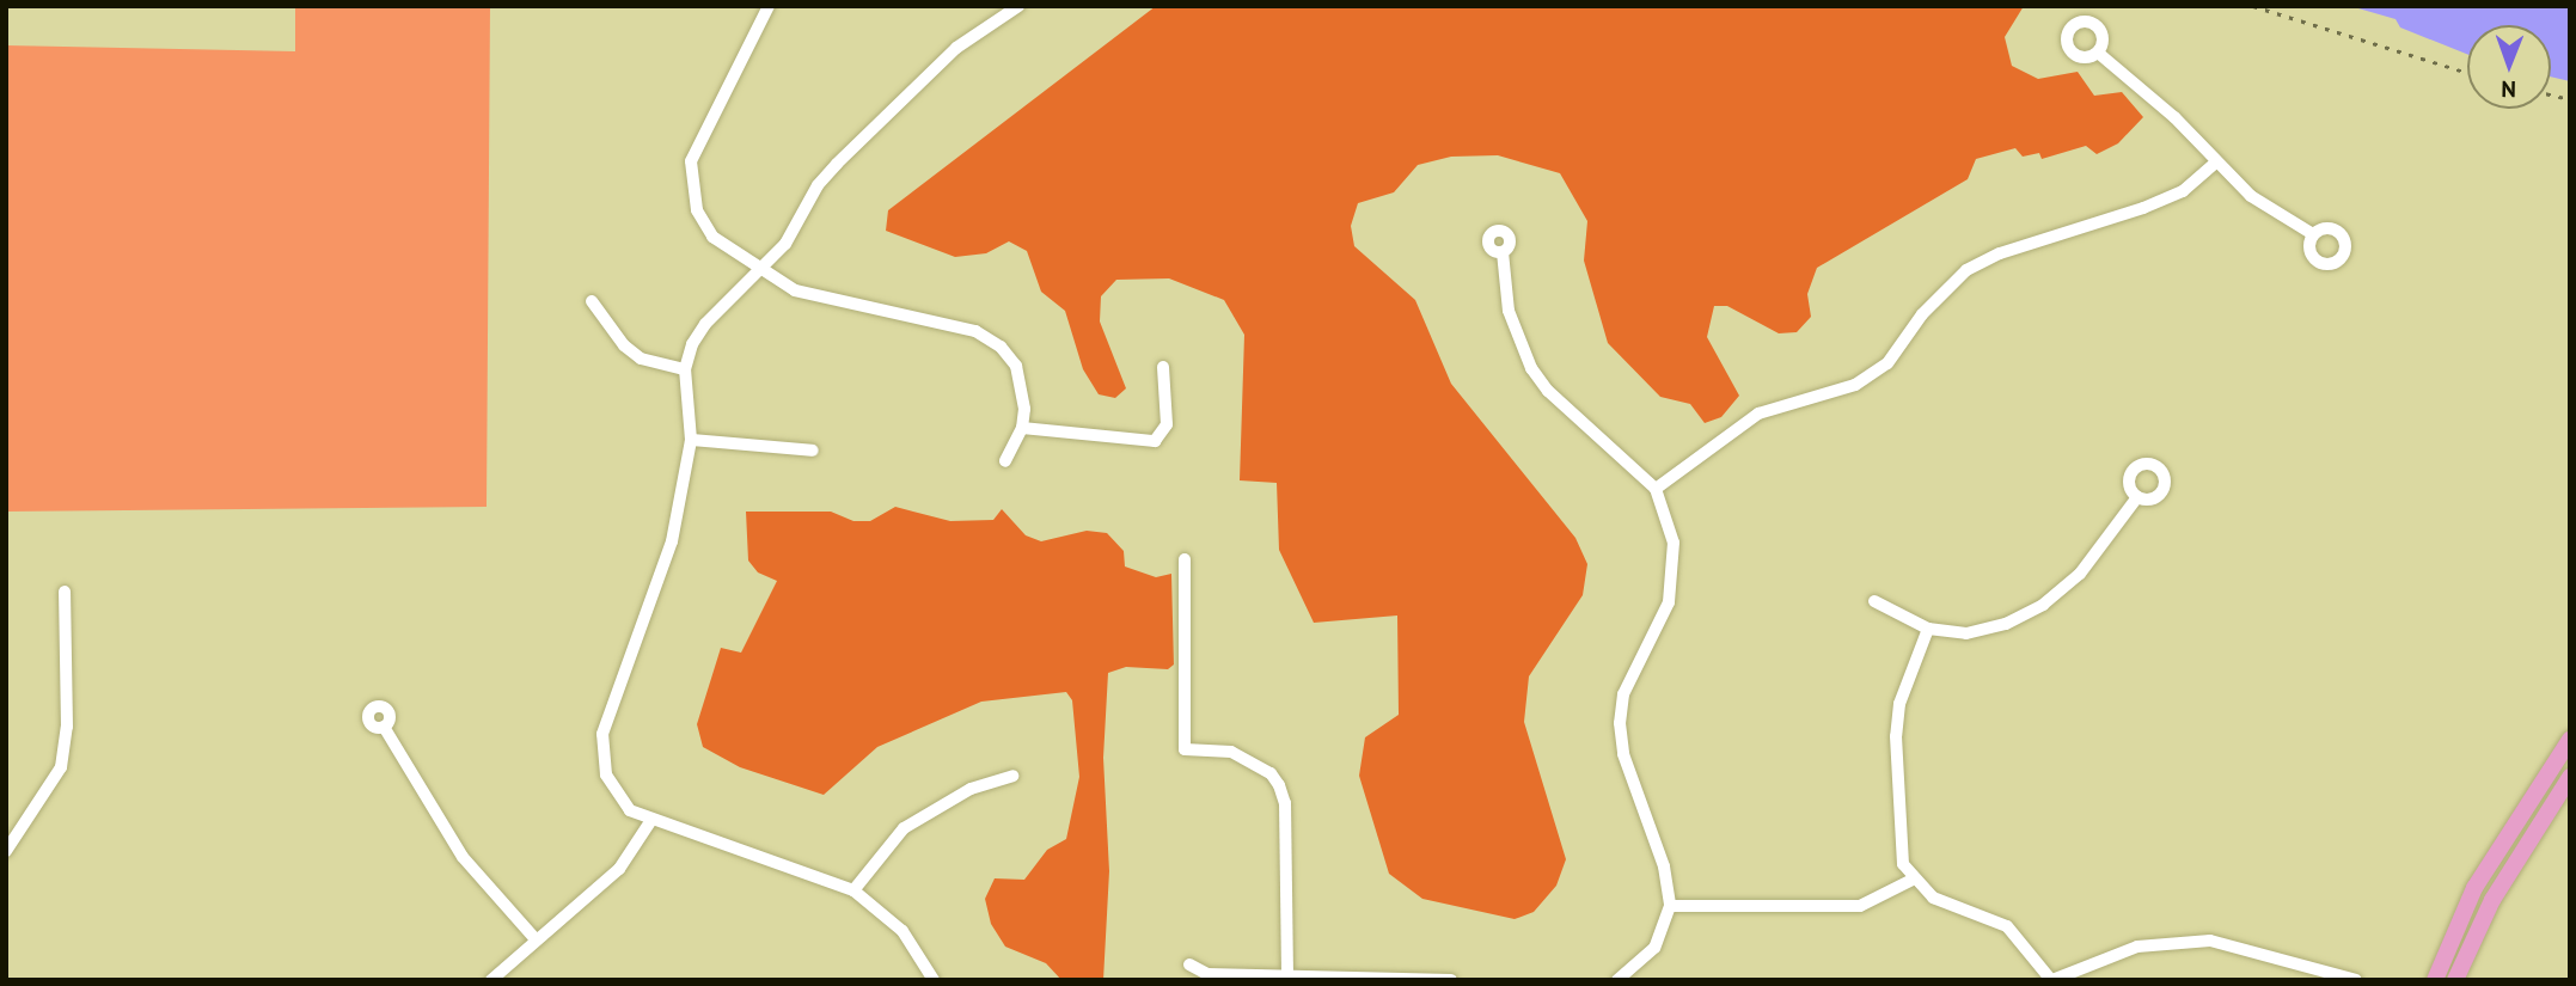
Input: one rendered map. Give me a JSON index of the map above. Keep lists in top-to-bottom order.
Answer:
{
  "north": "bottom"
}
